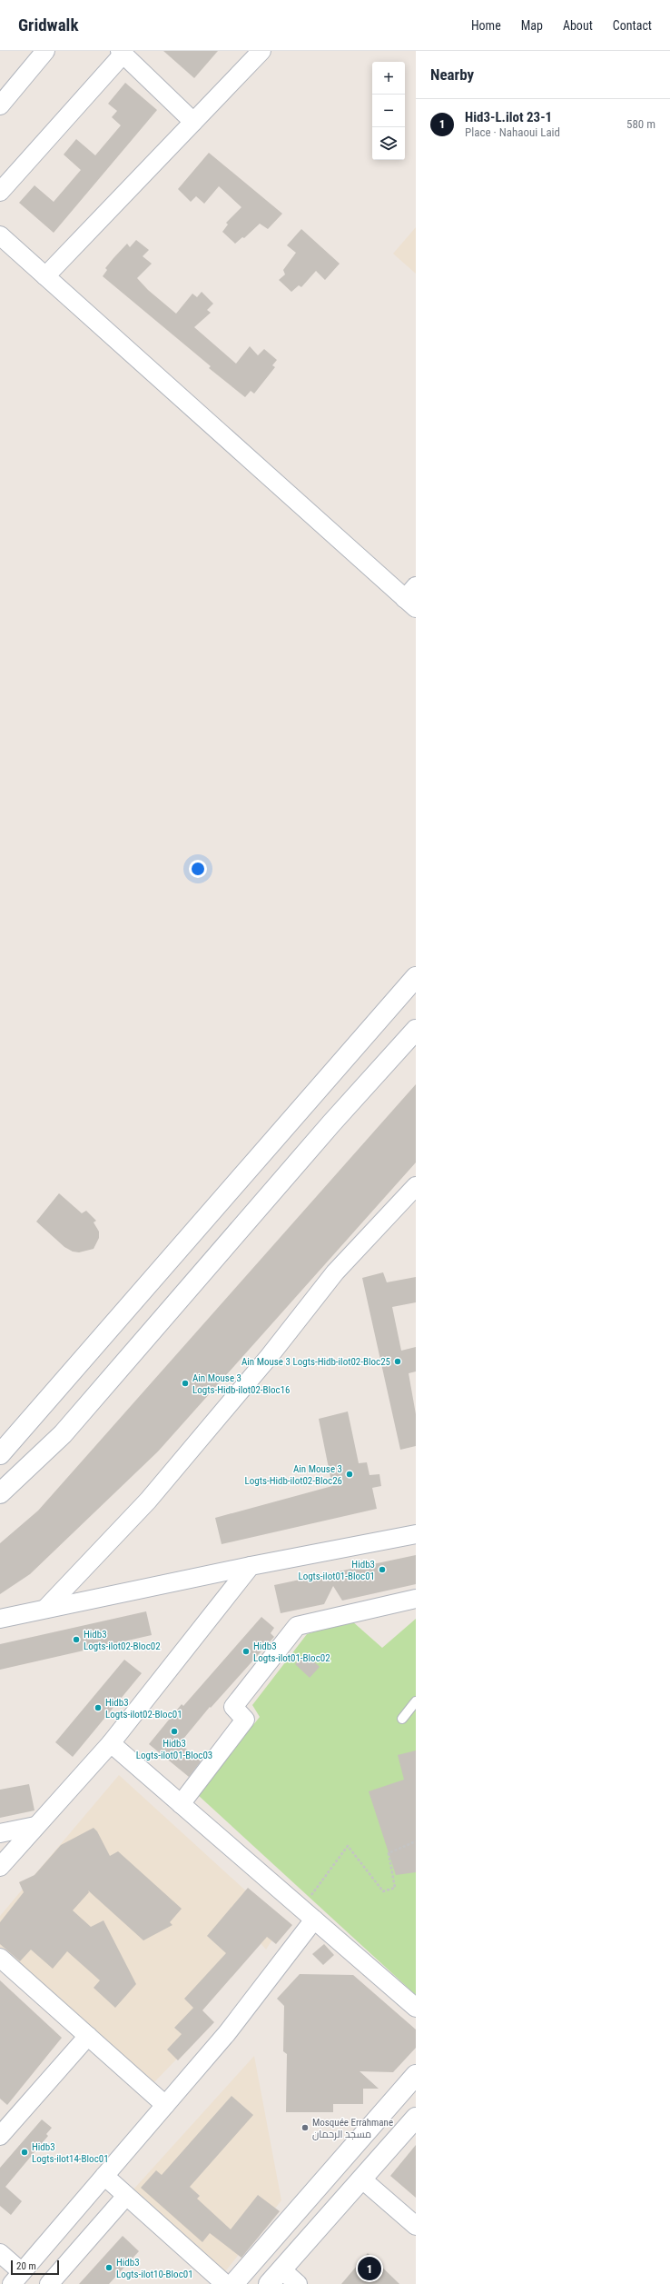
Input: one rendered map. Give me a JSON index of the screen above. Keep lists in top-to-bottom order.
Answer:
{
  "places": [
    "Ain Mouse 3 Logts-Hidb-ilot02-Bloc25",
    "Ain Mouse 3 Logts-Hidb-ilot02-Bloc16",
    "Ain Mouse 3 Logts-Hidb-ilot02-Bloc26",
    "Hidb3 Logts-ilot01-Bloc01",
    "Hidb3 Logts-ilot02-Bloc02",
    "Hidb3 Logts-ilot01-Bloc02",
    "Hidb3 Logts-ilot02-Bloc01",
    "Hidb3 Logts-ilot01-Bloc03",
    "Mosquée Errahmane مسجد الرحمان",
    "Hidb3 Logts-ilot14-Bloc01",
    "Hidb3 Logts-ilot10-Bloc01"
  ],
  "scale_bar": "20 m",
  "page": {
    "header": "Gridwalk",
    "nav": [
      "Home",
      "Map",
      "About",
      "Contact"
    ],
    "heading": "Nearby",
    "map_buttons": ["+", "−"],
    "list": [
      {
        "mark": "1",
        "name": "Hid3-L.ilot 23-1",
        "note": "Place · Nahaoui Laid",
        "value": "580 m"
      }
    ],
    "pins": "1",
    "scale": "20 m"
  }
}
